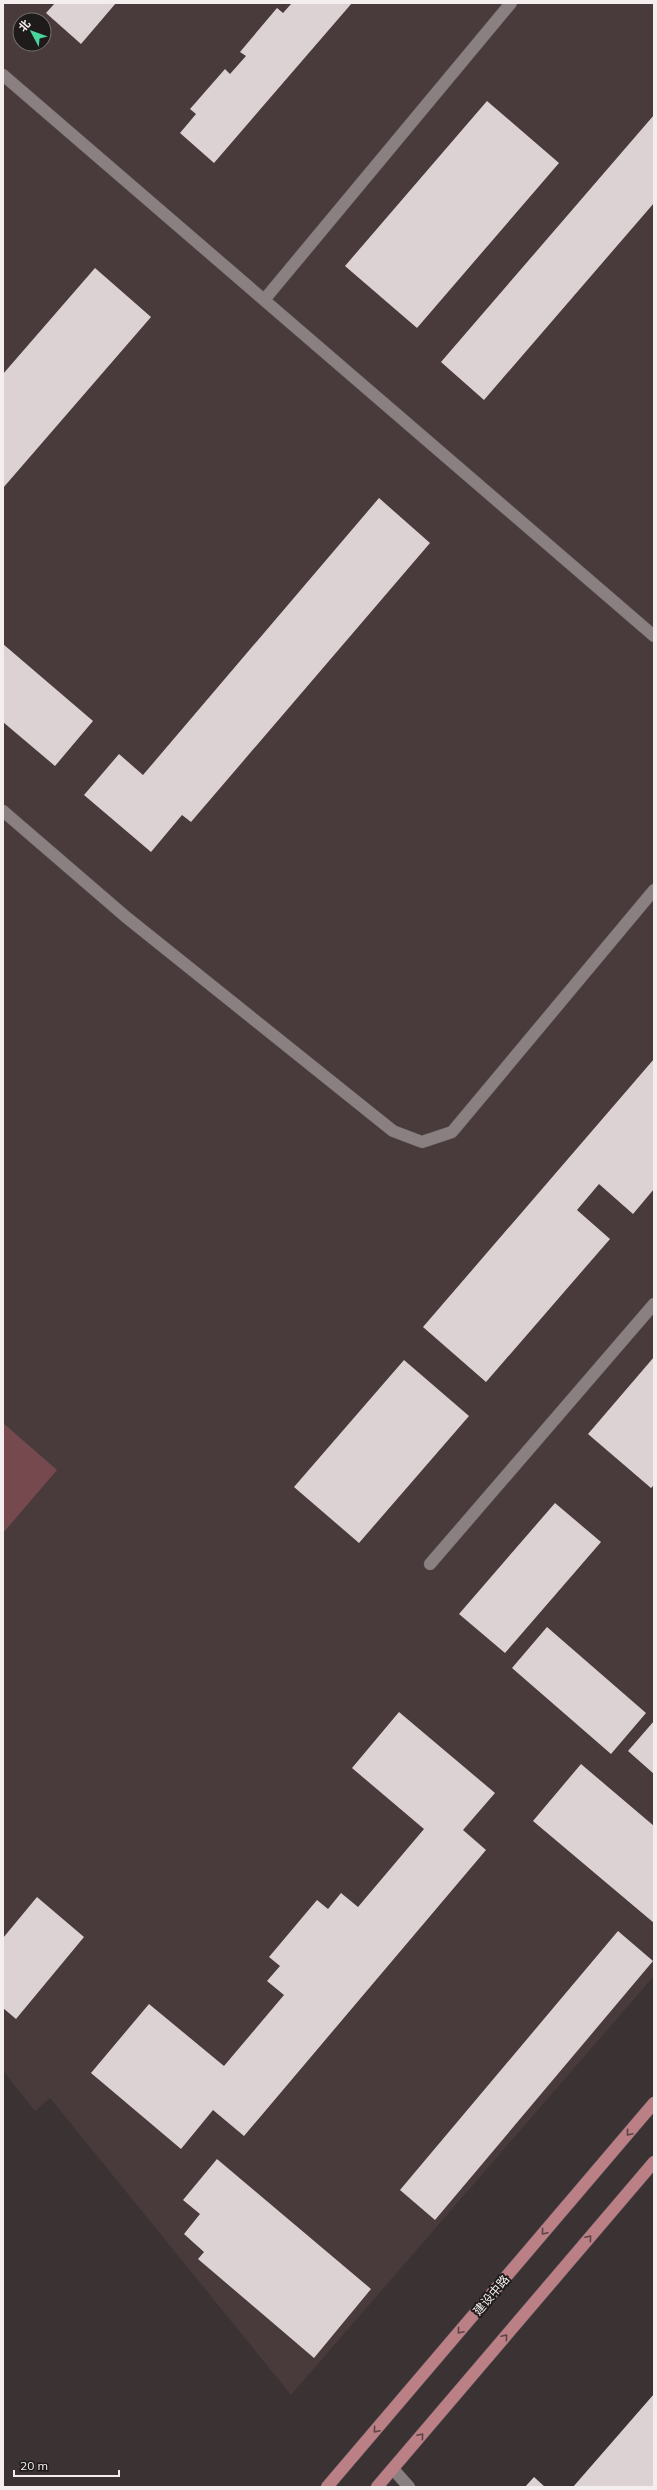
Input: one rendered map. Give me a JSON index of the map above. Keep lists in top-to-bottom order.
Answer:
{
  "streets": {
    "main road": ["建设中路"]
  },
  "scale_bar": "20 m",
  "north": "top left"
}
